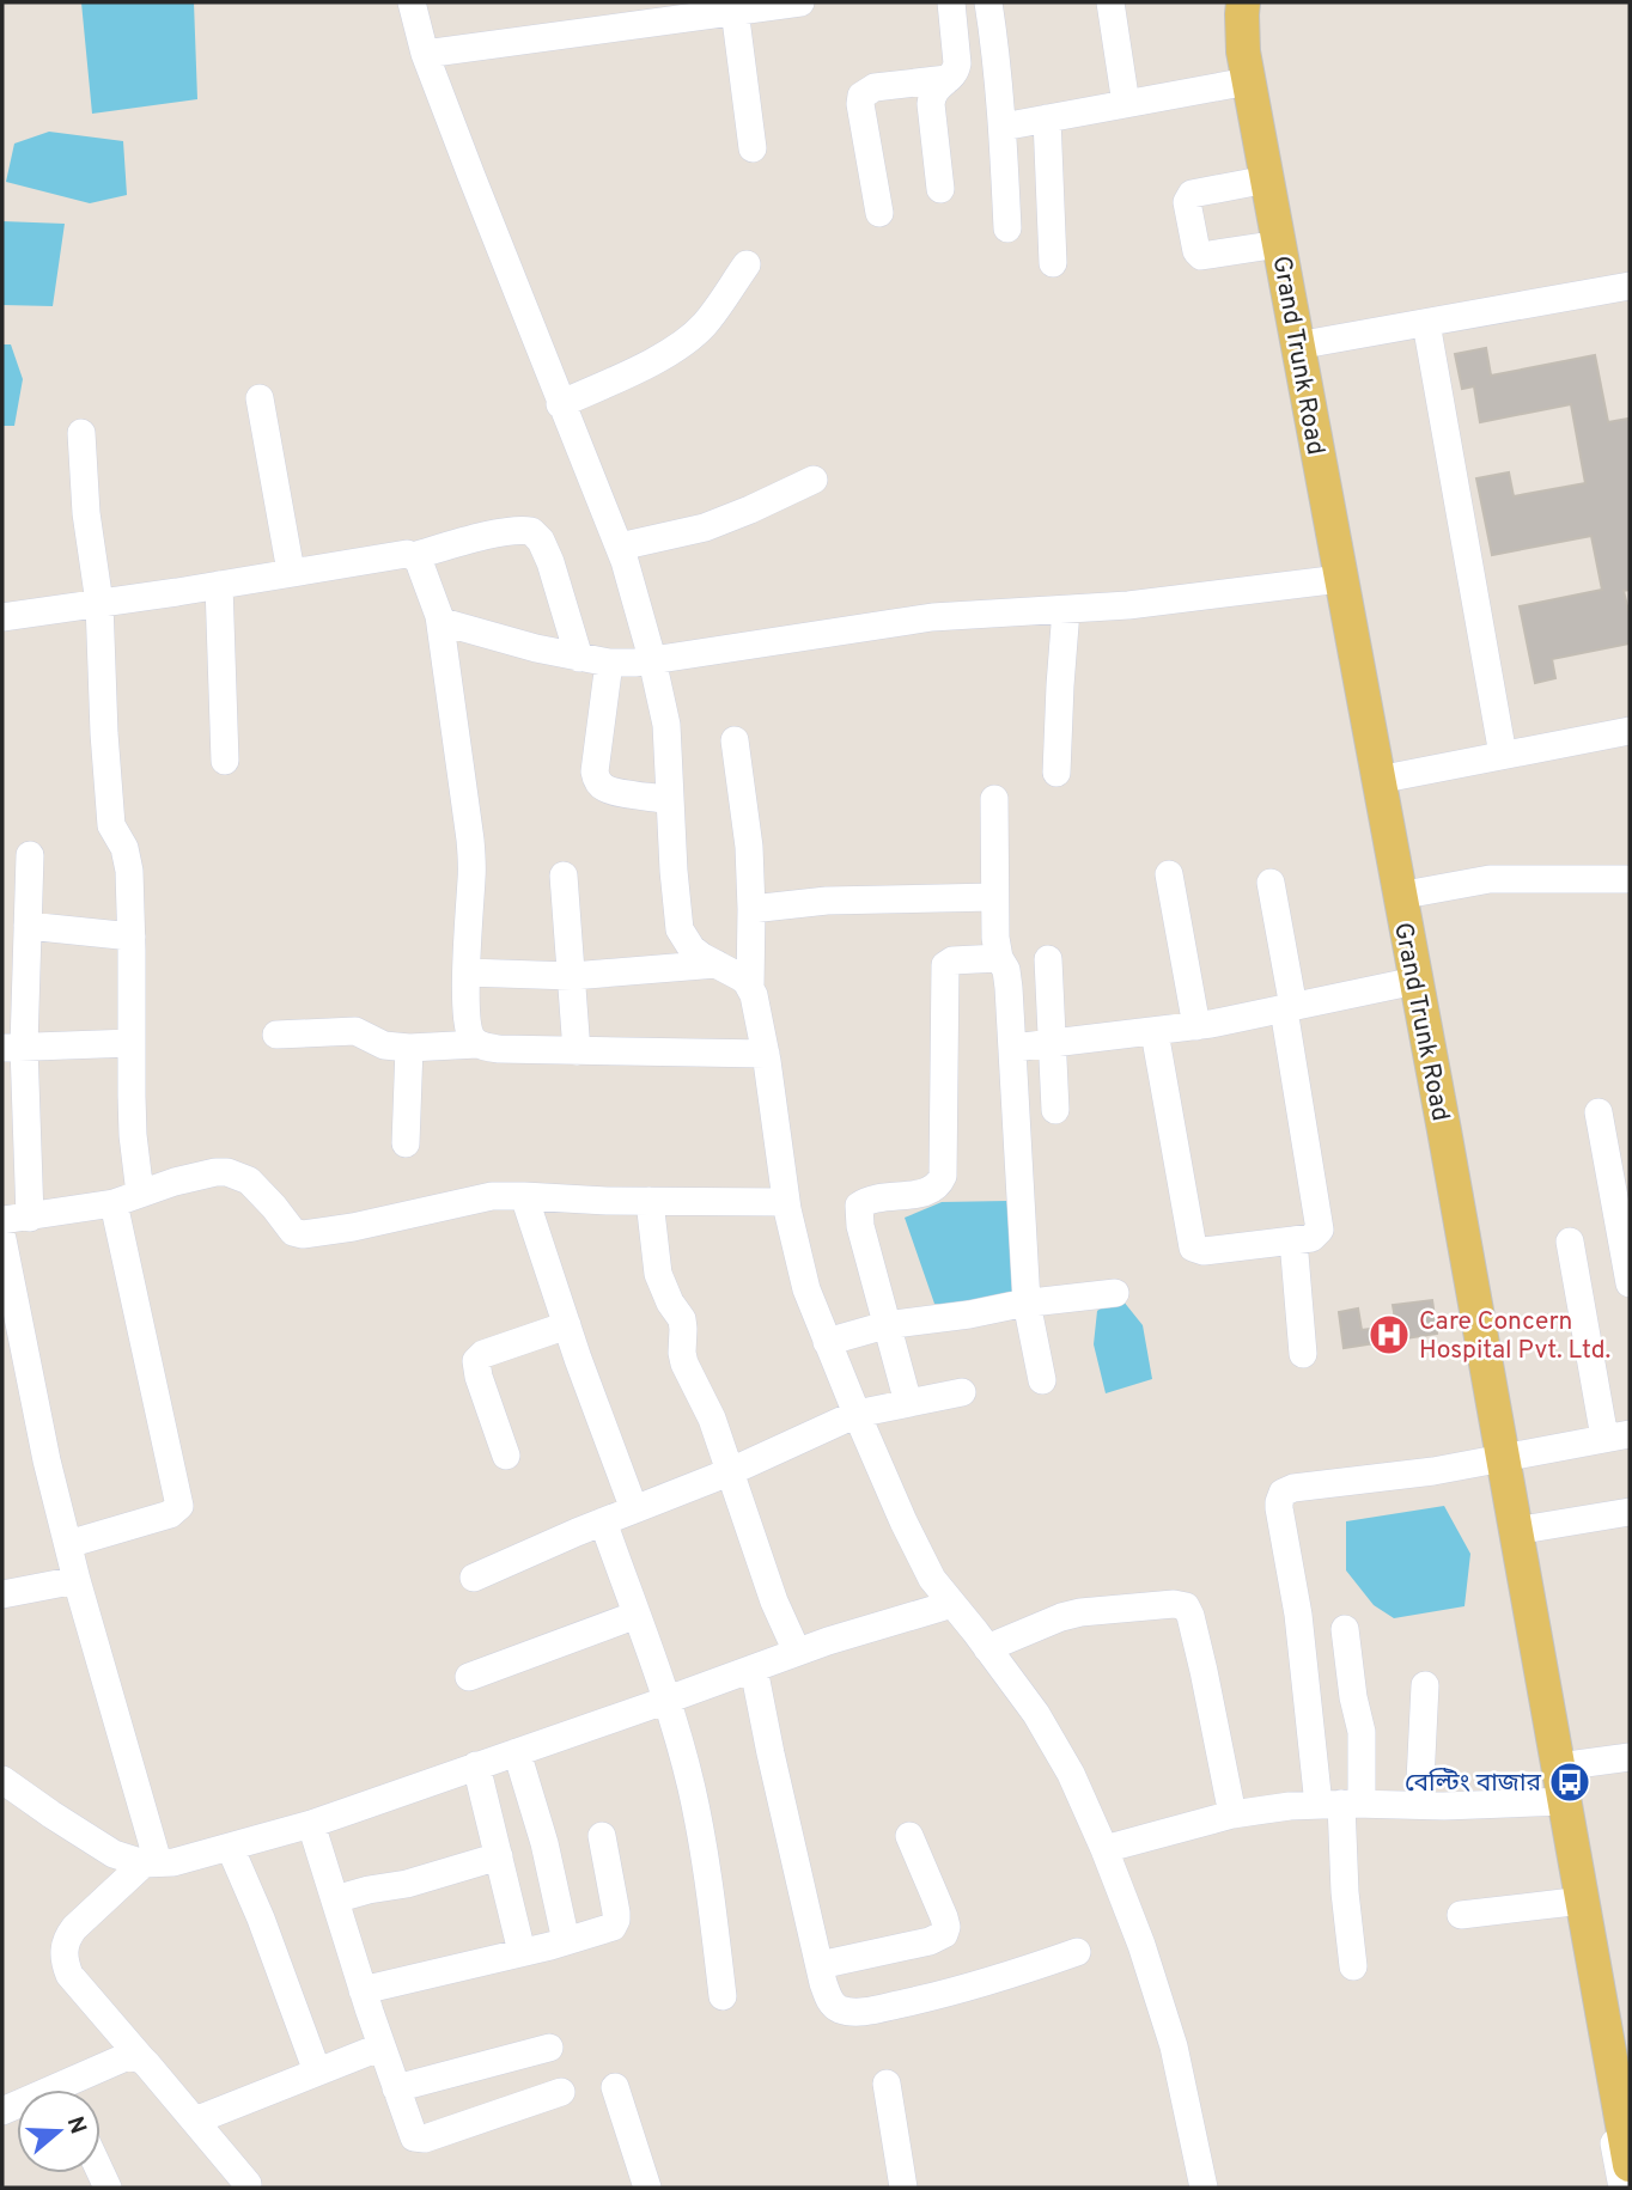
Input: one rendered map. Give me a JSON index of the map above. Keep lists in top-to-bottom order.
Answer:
{
  "streets": {
    "main road": ["Grand Trunk Road"]
  },
  "places": {
    "hospital": ["Care Concern Hospital Pvt. Ltd."],
    "bus stop": ["বেল্টিং বাজার"]
  },
  "north": "right"
}
